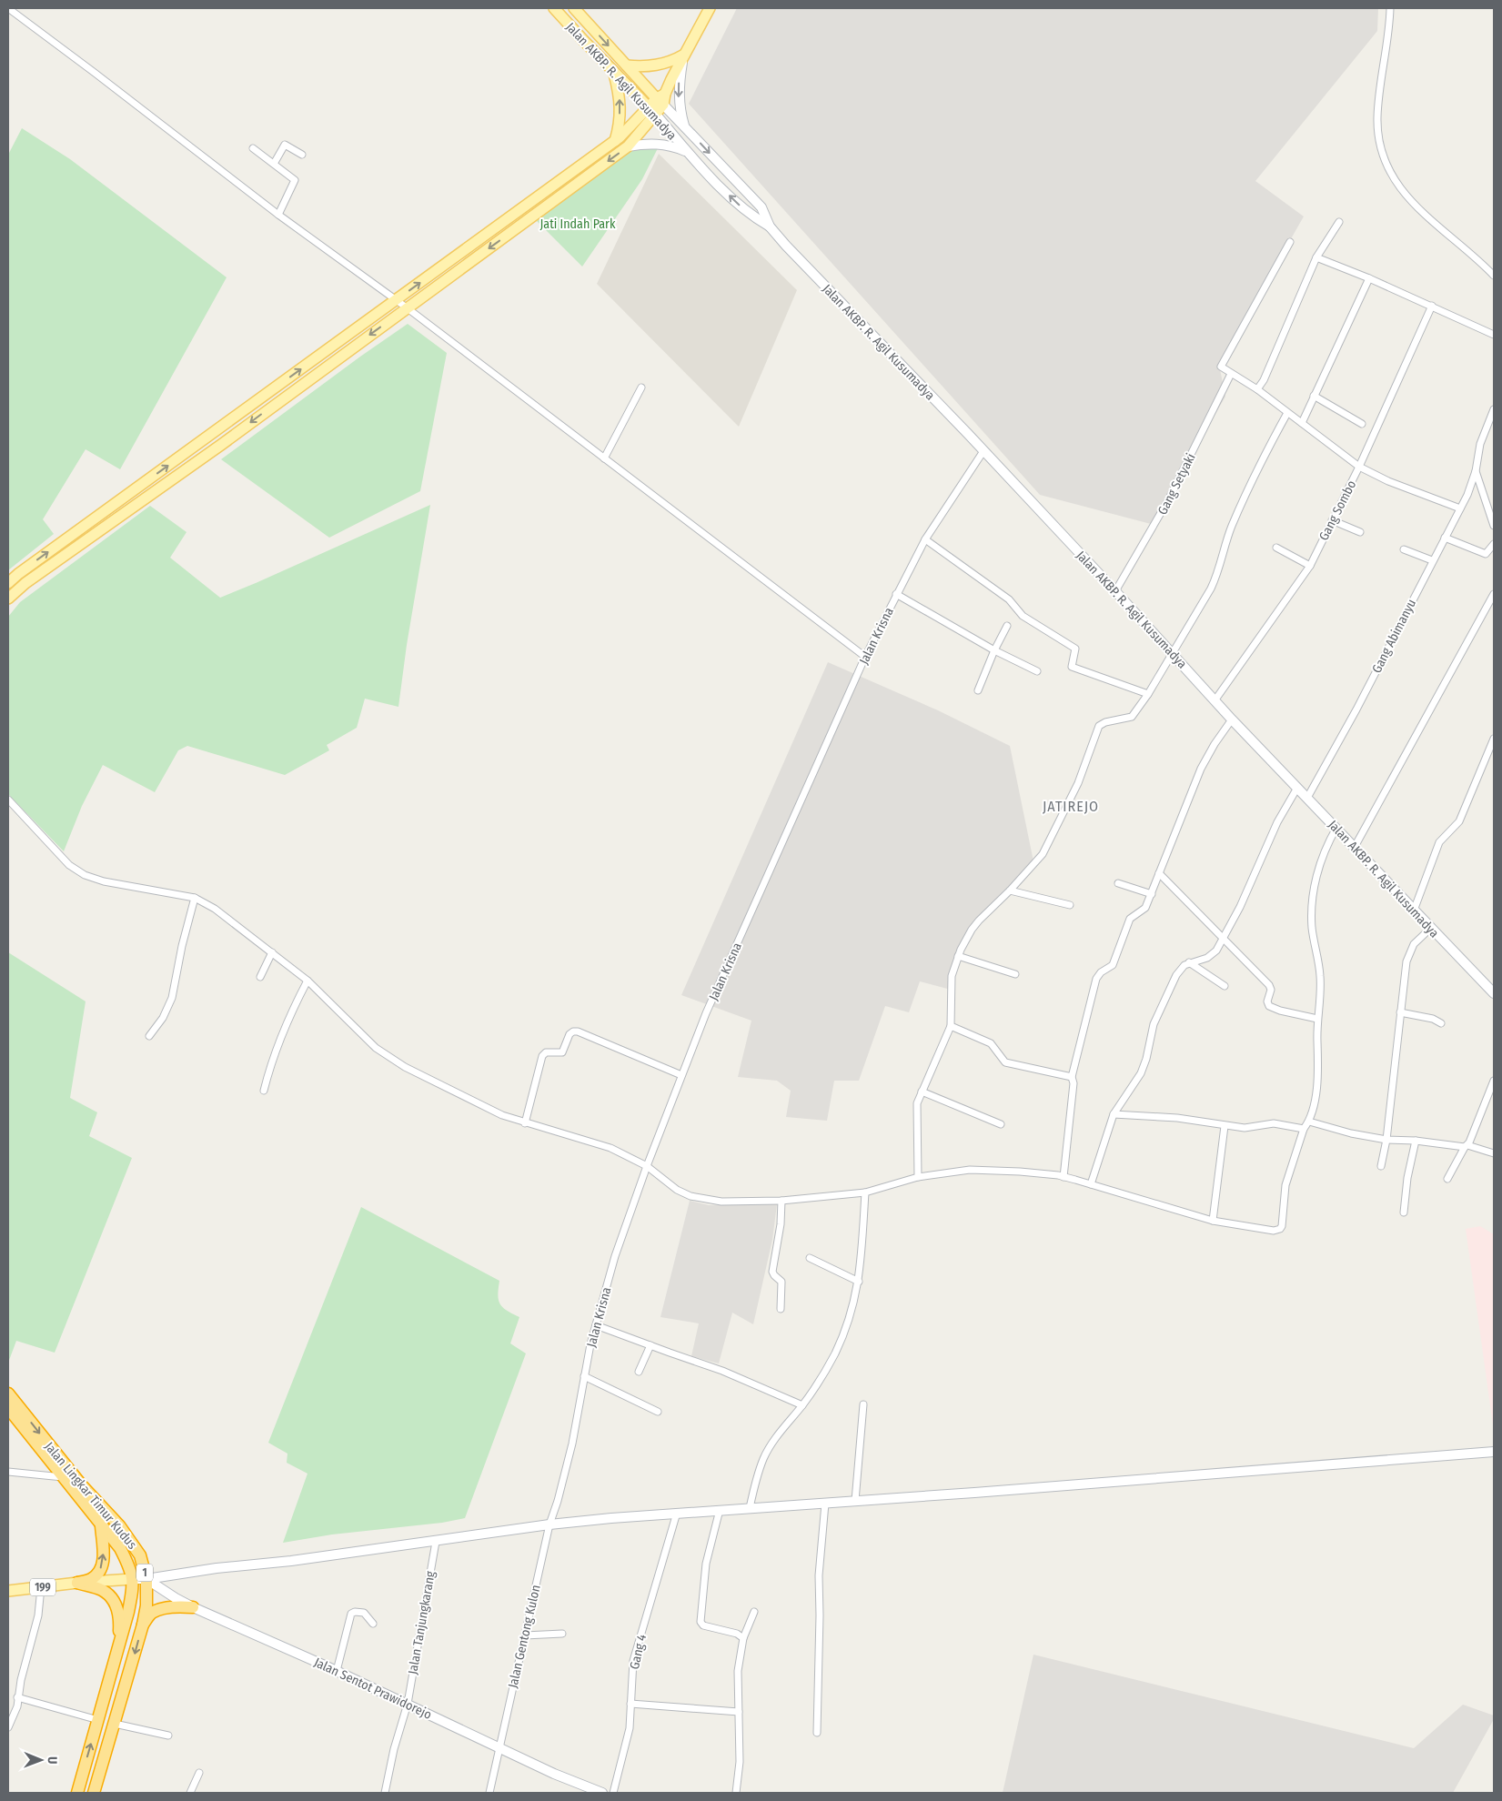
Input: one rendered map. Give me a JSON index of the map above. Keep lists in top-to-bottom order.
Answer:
{
  "streets": {
    "highway": ["Jalan Lingkar Timur Kudus", "1"],
    "main road": ["Jalan AKBP. R. Agil Kusumadya", "199", "Jalan Sentot Prawidorejo"],
    "street": [
      "Gang Setyaki",
      "Gang Sombo",
      "Jalan Krisna",
      "Gang Abimanyu",
      "Jalan Tanjungkarang",
      "Jalan Gentong Kulon",
      "Gang 4"
    ]
  },
  "crossings": [
    ["Jalan AKBP. R. Agil Kusumadya", "Gang Setyaki"],
    ["Jalan AKBP. R. Agil Kusumadya", "Gang Sombo"],
    ["Jalan AKBP. R. Agil Kusumadya", "Jalan Krisna"],
    ["Jalan AKBP. R. Agil Kusumadya", "Gang Abimanyu"],
    ["Jalan Krisna", "Jalan Gentong Kulon"],
    ["Jalan Lingkar Timur Kudus", "199"],
    ["Jalan Lingkar Timur Kudus", "Jalan Sentot Prawidorejo"],
    ["Jalan Tanjungkarang", "Jalan Sentot Prawidorejo"],
    ["Jalan Gentong Kulon", "Jalan Sentot Prawidorejo"]
  ],
  "districts": ["JATIREJO"],
  "parks": ["Jati Indah Park"],
  "north": "right"
}
